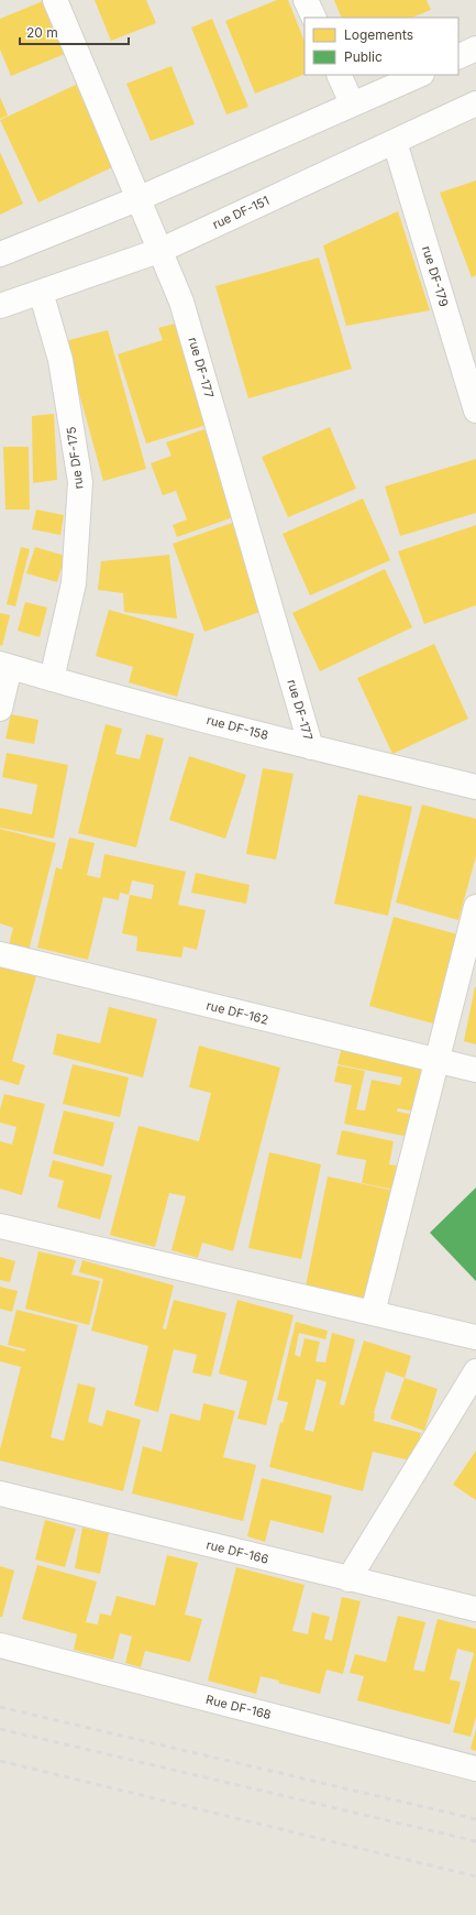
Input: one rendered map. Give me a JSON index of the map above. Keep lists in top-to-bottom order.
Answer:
{
  "streets": {
    "street": [
      "rue DF-151",
      "rue DF-179",
      "rue DF-177",
      "rue DF-175",
      "rue DF-158",
      "rue DF-162",
      "rue DF-166",
      "Rue DF-168"
    ]
  },
  "crossings": [
    ["rue DF-151", "rue DF-179"],
    ["rue DF-151", "rue DF-177"],
    ["rue DF-151", "rue DF-175"],
    ["rue DF-177", "rue DF-158"],
    ["rue DF-175", "rue DF-158"]
  ],
  "legend": ["Logements", "Public"],
  "scale_bar": "20 m"
}
